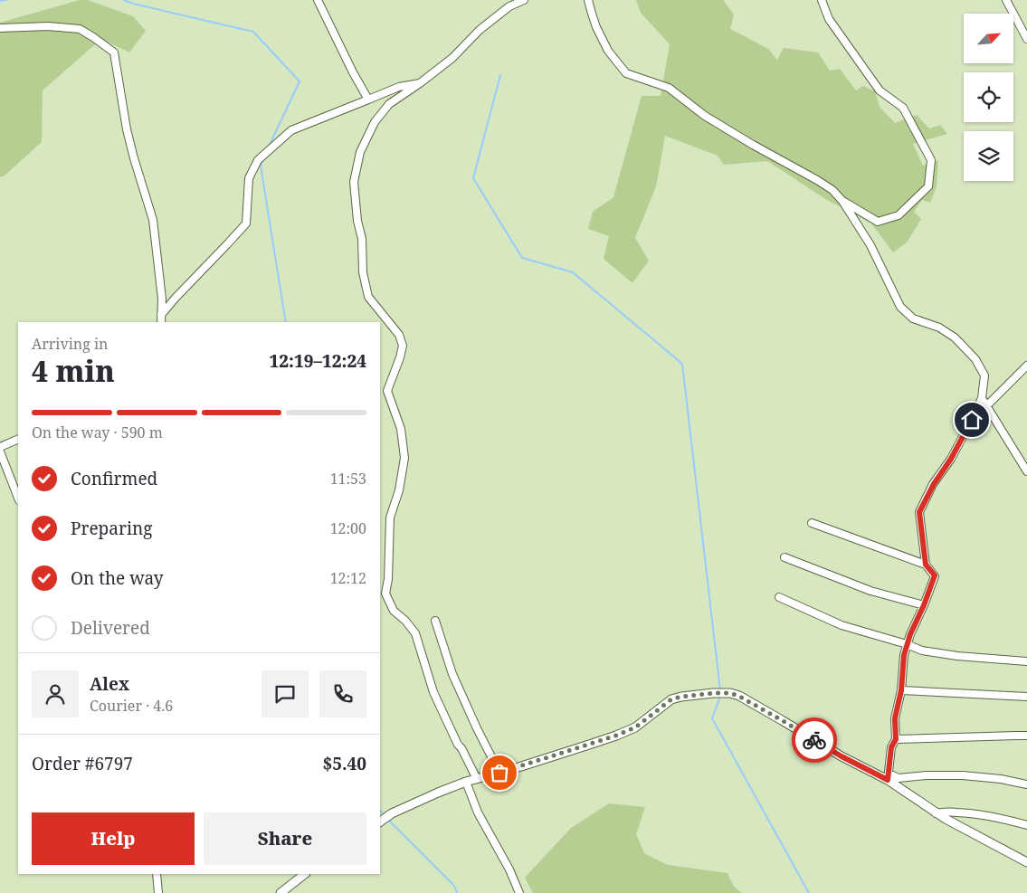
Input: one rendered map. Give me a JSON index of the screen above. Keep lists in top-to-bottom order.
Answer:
{
  "north": "top right",
  "page": {
    "heading": ["4 min", "Arriving in", "12:19–12:24"],
    "panel": [
      "Alex",
      "Courier · 4.6",
      "Order #6797",
      "$5.40"
    ],
    "bar": "On the way · 590 m",
    "list": [
      ["Confirmed", "11:53"],
      ["Preparing", "12:00"],
      ["On the way", "12:12"],
      "Delivered"
    ],
    "buttons": ["Help", "Share"]
  }
}
